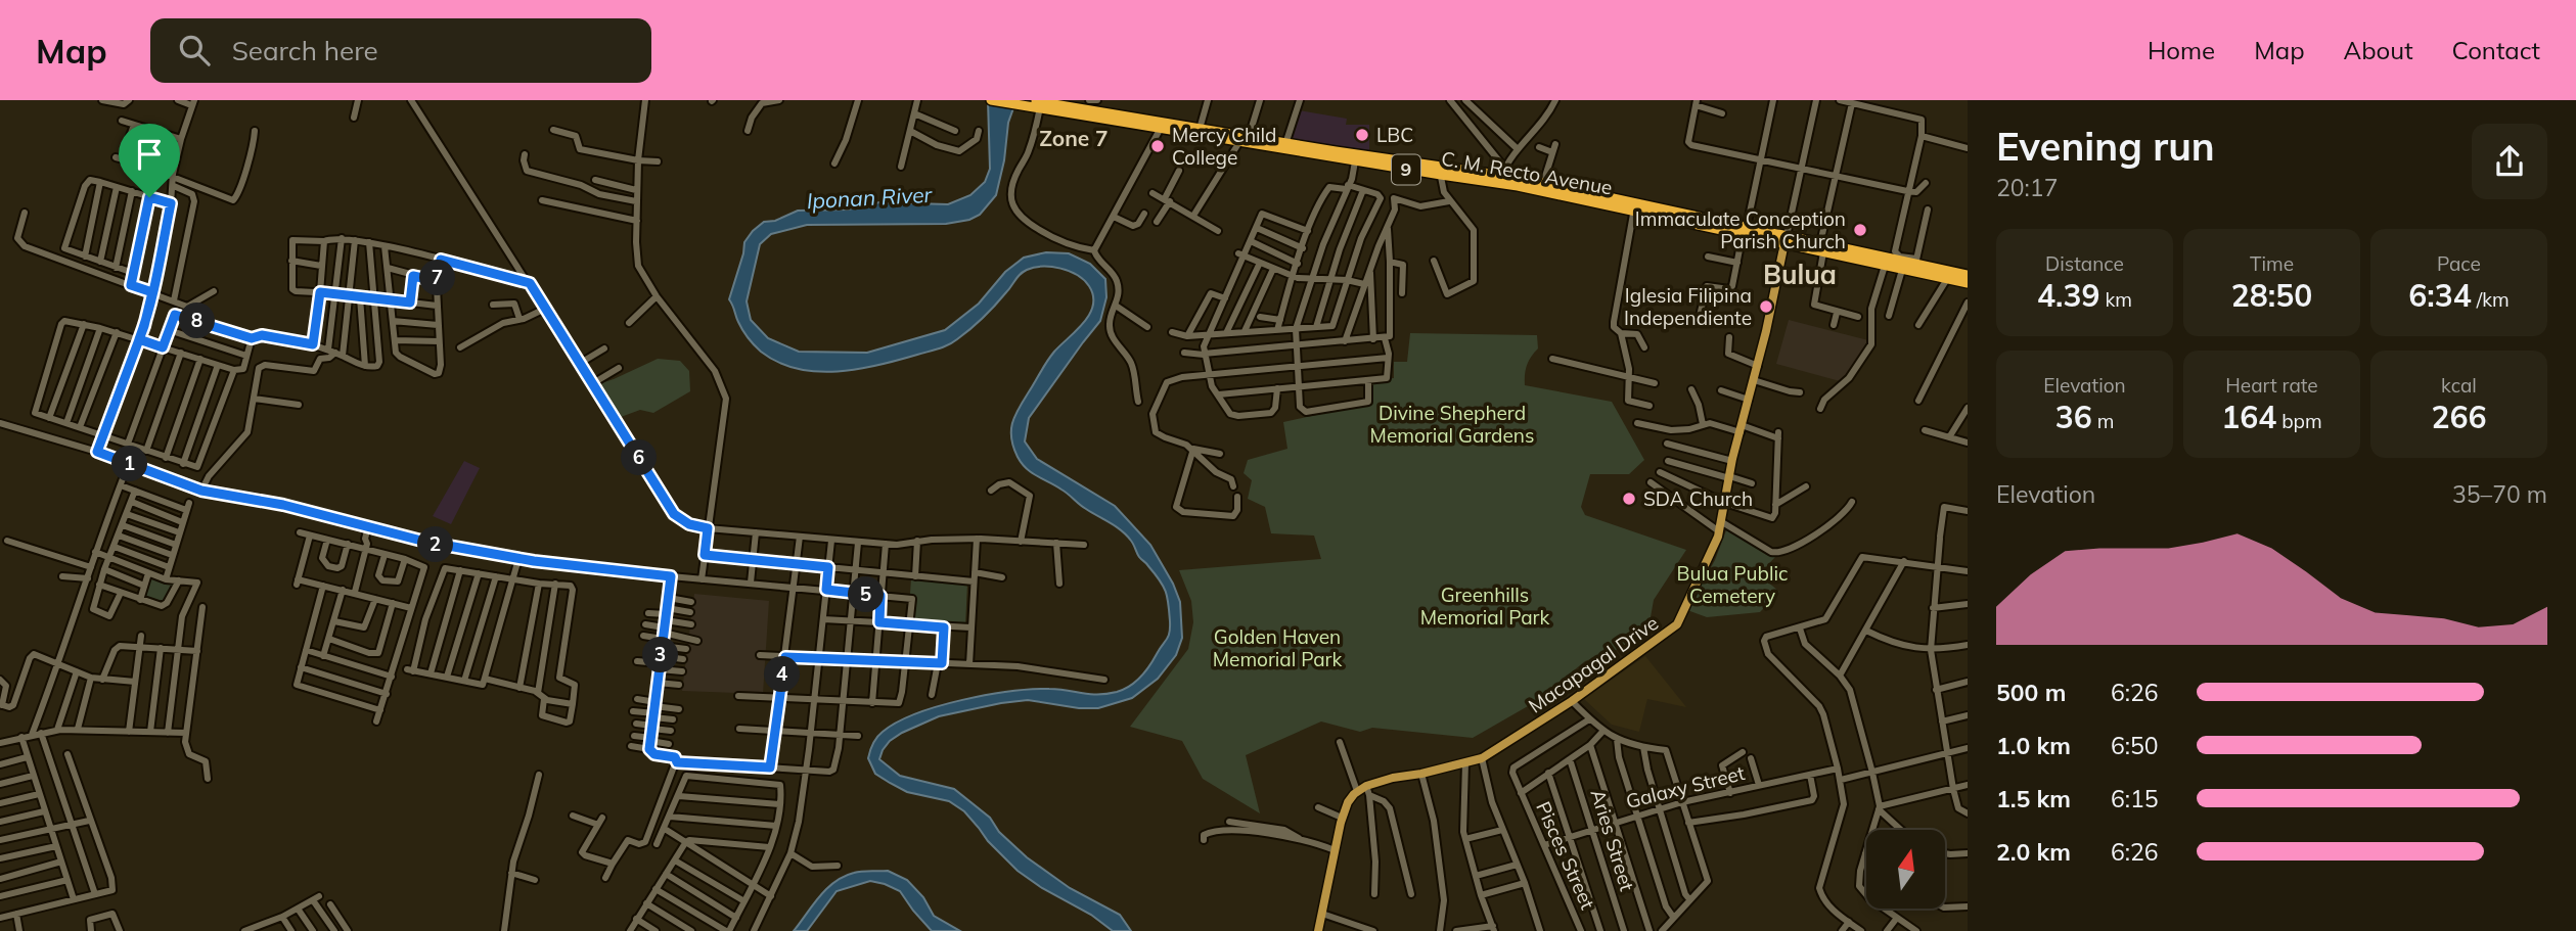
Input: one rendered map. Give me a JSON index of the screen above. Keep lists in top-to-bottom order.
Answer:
{
  "streets": {
    "highway": ["9", "C. M. Recto Avenue"],
    "main road": ["Macapagal Drive"],
    "street": ["Galaxy Street", "Aries Street", "Pisces Street"]
  },
  "crossings": [
    ["C. M. Recto Avenue", "Macapagal Drive"],
    ["Galaxy Street", "Aries Street"],
    ["Galaxy Street", "Pisces Street"]
  ],
  "districts": ["Zone 7", "Bulua"],
  "water": ["Iponan River"],
  "parks": [
    "Divine Shepherd Memorial Gardens",
    "Bulua Public Cemetery",
    "Greenhills Memorial Park",
    "Golden Haven Memorial Park"
  ],
  "places": [
    "LBC",
    "Mercy Child College",
    "Immaculate Conception Parish Church",
    "Iglesia Filipina Independiente",
    "SDA Church"
  ],
  "north": "top",
  "page": {
    "header": "Map",
    "search": "Search here",
    "nav": [
      "Home",
      "Map",
      "About",
      "Contact"
    ],
    "heading": ["Evening run", "20:17"],
    "stats": [
      ["Distance", "4.39 km"],
      ["Time", "28:50"],
      ["Pace", "6:34 /km"],
      ["Elevation", "36 m"],
      ["Heart rate", "164 bpm"],
      ["kcal", "266"]
    ],
    "pins": [
      "7",
      "8",
      "6",
      "1",
      "2",
      "5",
      "3",
      "4"
    ],
    "chart": ["Elevation", "35–70 m"],
    "list": [
      {
        "name": "500 m",
        "note": "6:26"
      },
      {
        "name": "1.0 km",
        "note": "6:50"
      },
      {
        "name": "1.5 km",
        "note": "6:15"
      },
      {
        "name": "2.0 km",
        "note": "6:26"
      }
    ]
  }
}
